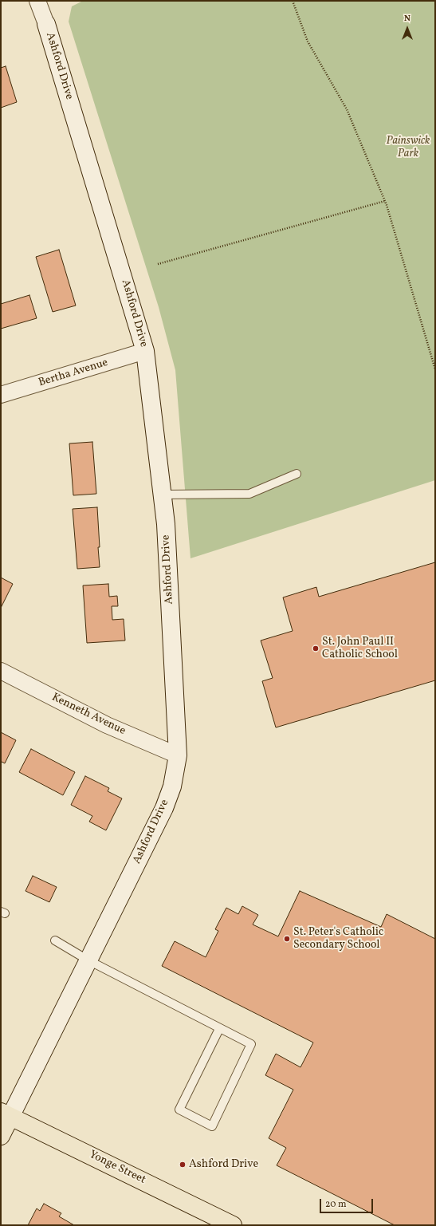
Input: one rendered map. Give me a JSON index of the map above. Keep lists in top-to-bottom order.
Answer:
{
  "streets": {
    "main road": ["Ashford Drive", "Yonge Street"],
    "street": ["Bertha Avenue", "Kenneth Avenue"]
  },
  "crossings": [
    ["Ashford Drive", "Bertha Avenue"],
    ["Ashford Drive", "Kenneth Avenue"],
    ["Ashford Drive", "Yonge Street"]
  ],
  "parks": ["Painswick Park"],
  "places": ["St. John Paul II Catholic School", "St. Peter's Catholic Secondary School", "Ashford Drive"],
  "scale_bar": "20 m",
  "north": "top"
}
